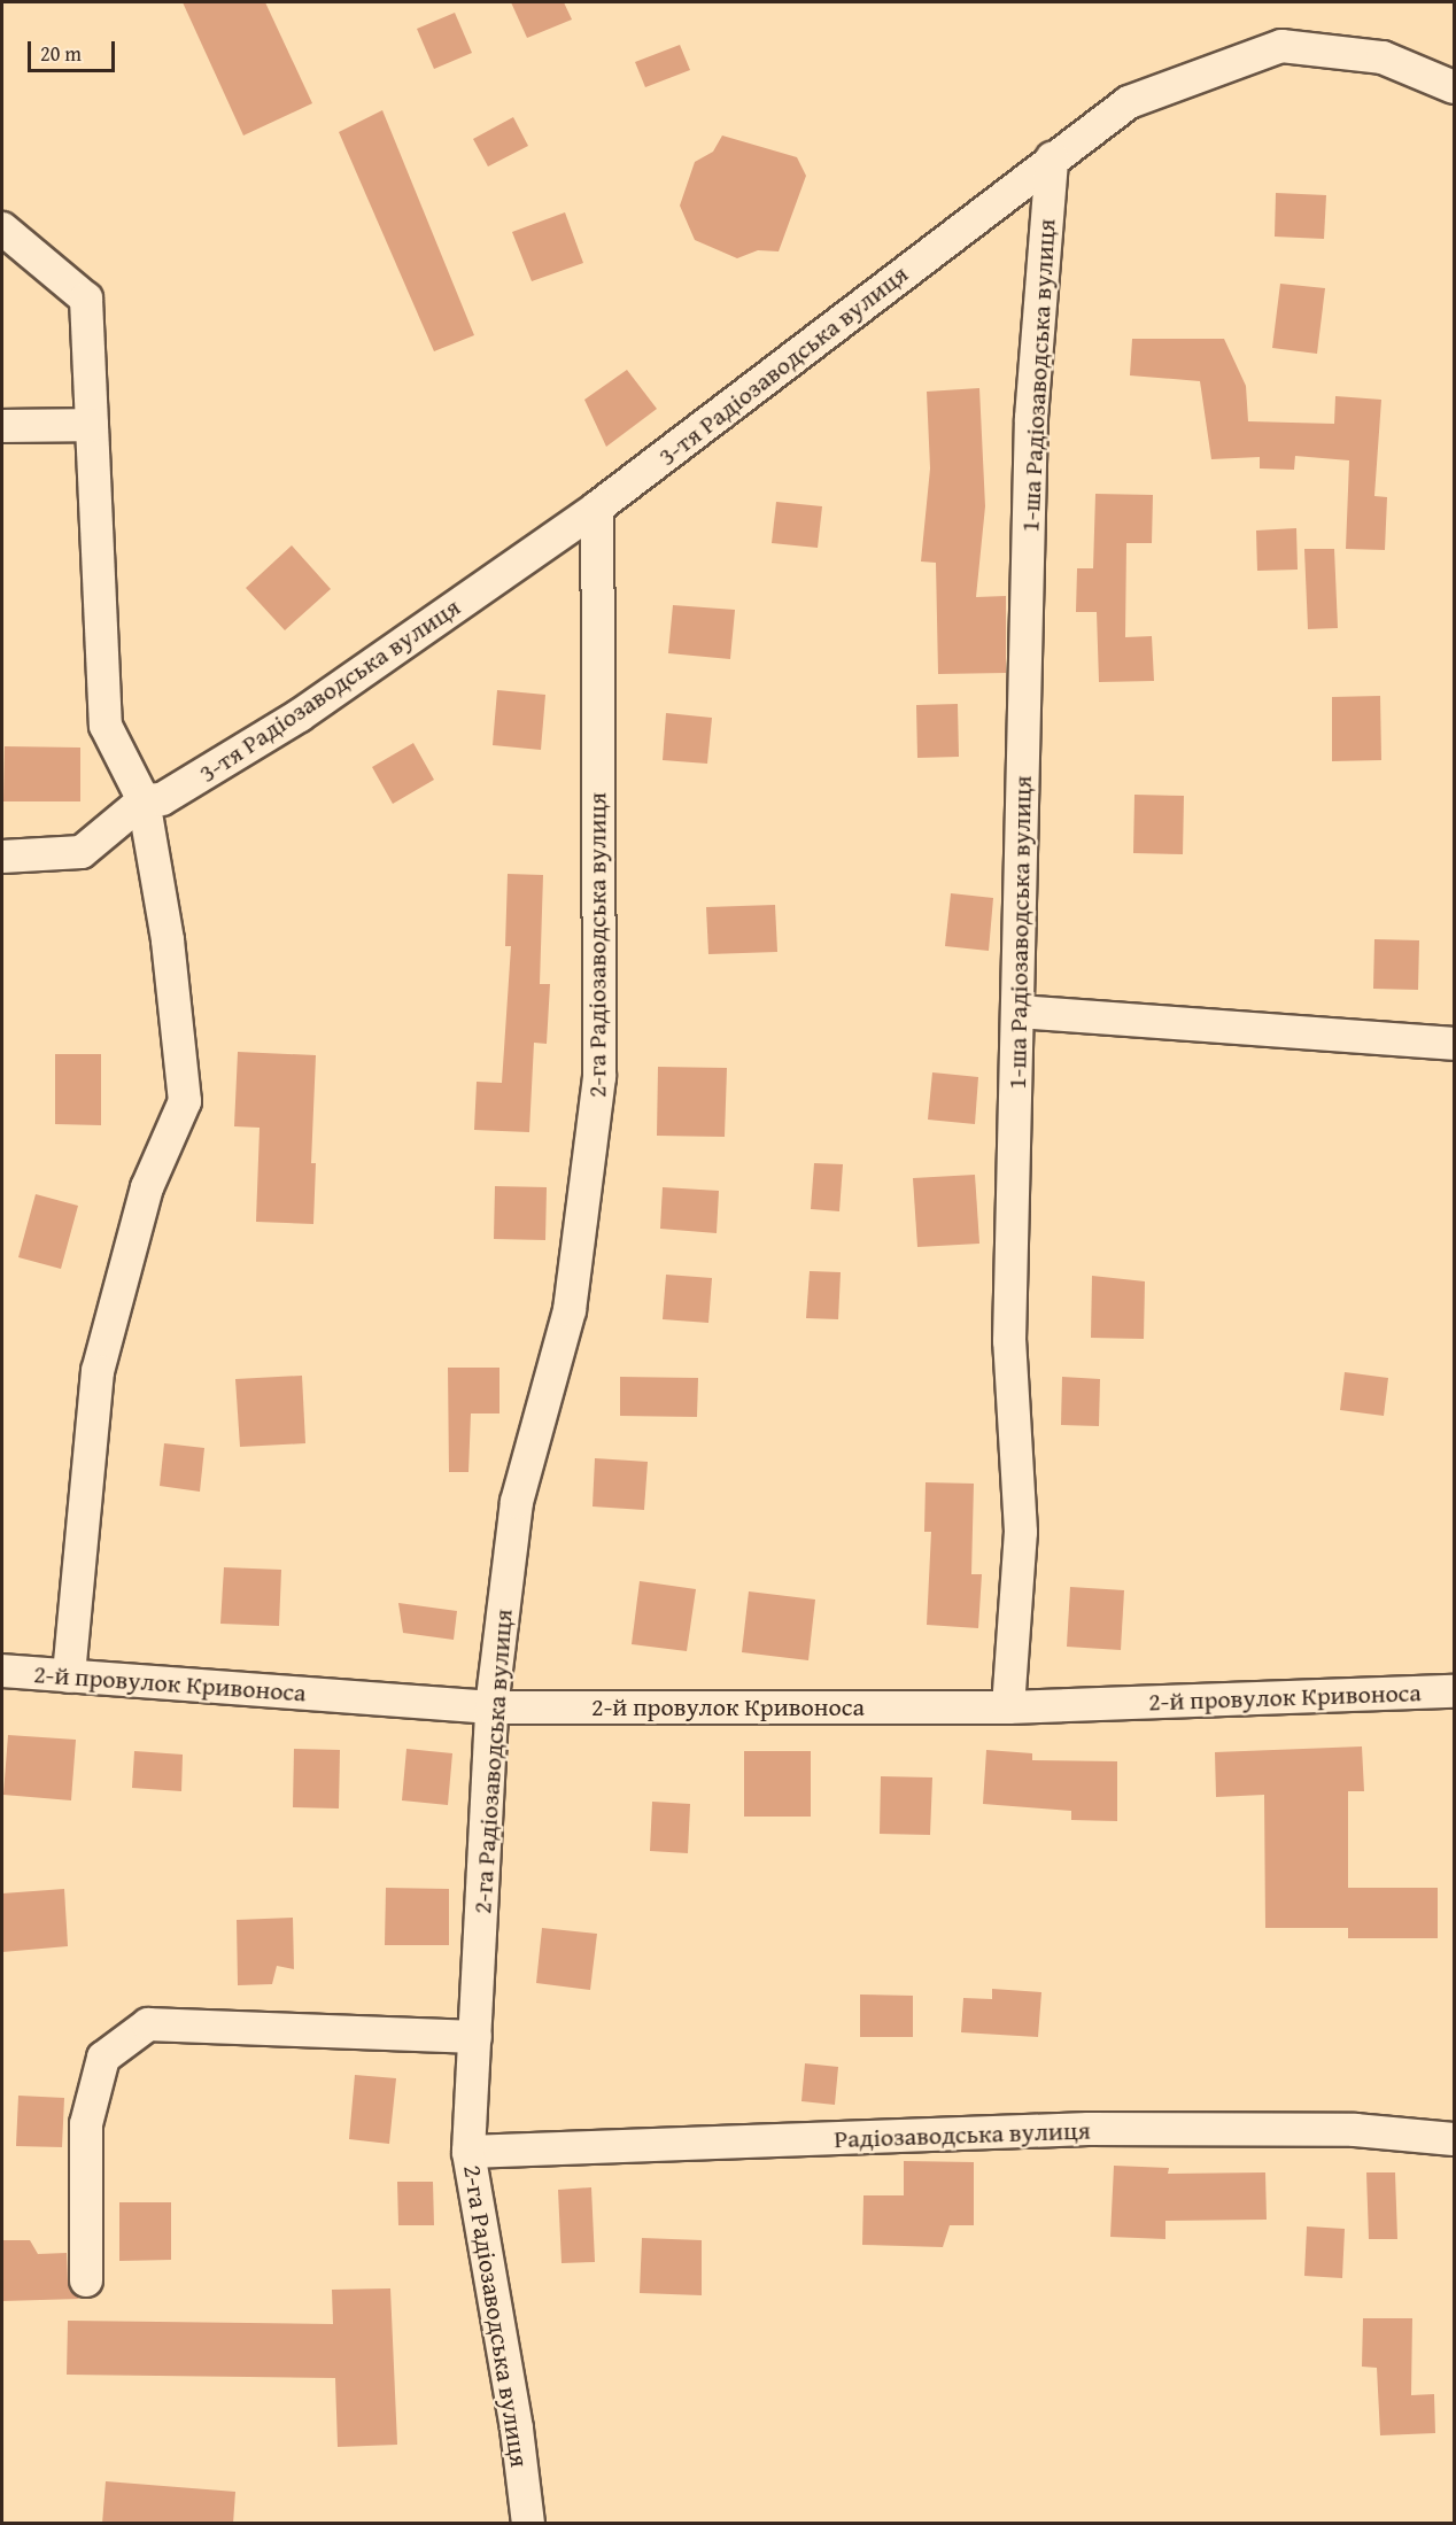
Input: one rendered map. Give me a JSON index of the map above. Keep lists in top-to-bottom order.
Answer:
{
  "streets": {
    "street": [
      "3-тя Радіозаводська вулиця",
      "1-ша Радіозаводська вулиця",
      "2-га Радіозаводська вулиця",
      "2-й провулок Кривоноса",
      "Радіозаводська вулиця"
    ]
  },
  "crossings": [
    ["3-тя Радіозаводська вулиця", "1-ша Радіозаводська вулиця"],
    ["3-тя Радіозаводська вулиця", "2-га Радіозаводська вулиця"],
    ["1-ша Радіозаводська вулиця", "2-й провулок Кривоноса"],
    ["2-га Радіозаводська вулиця", "2-й провулок Кривоноса"],
    ["2-га Радіозаводська вулиця", "Радіозаводська вулиця"]
  ],
  "scale_bar": "20 m"
}
